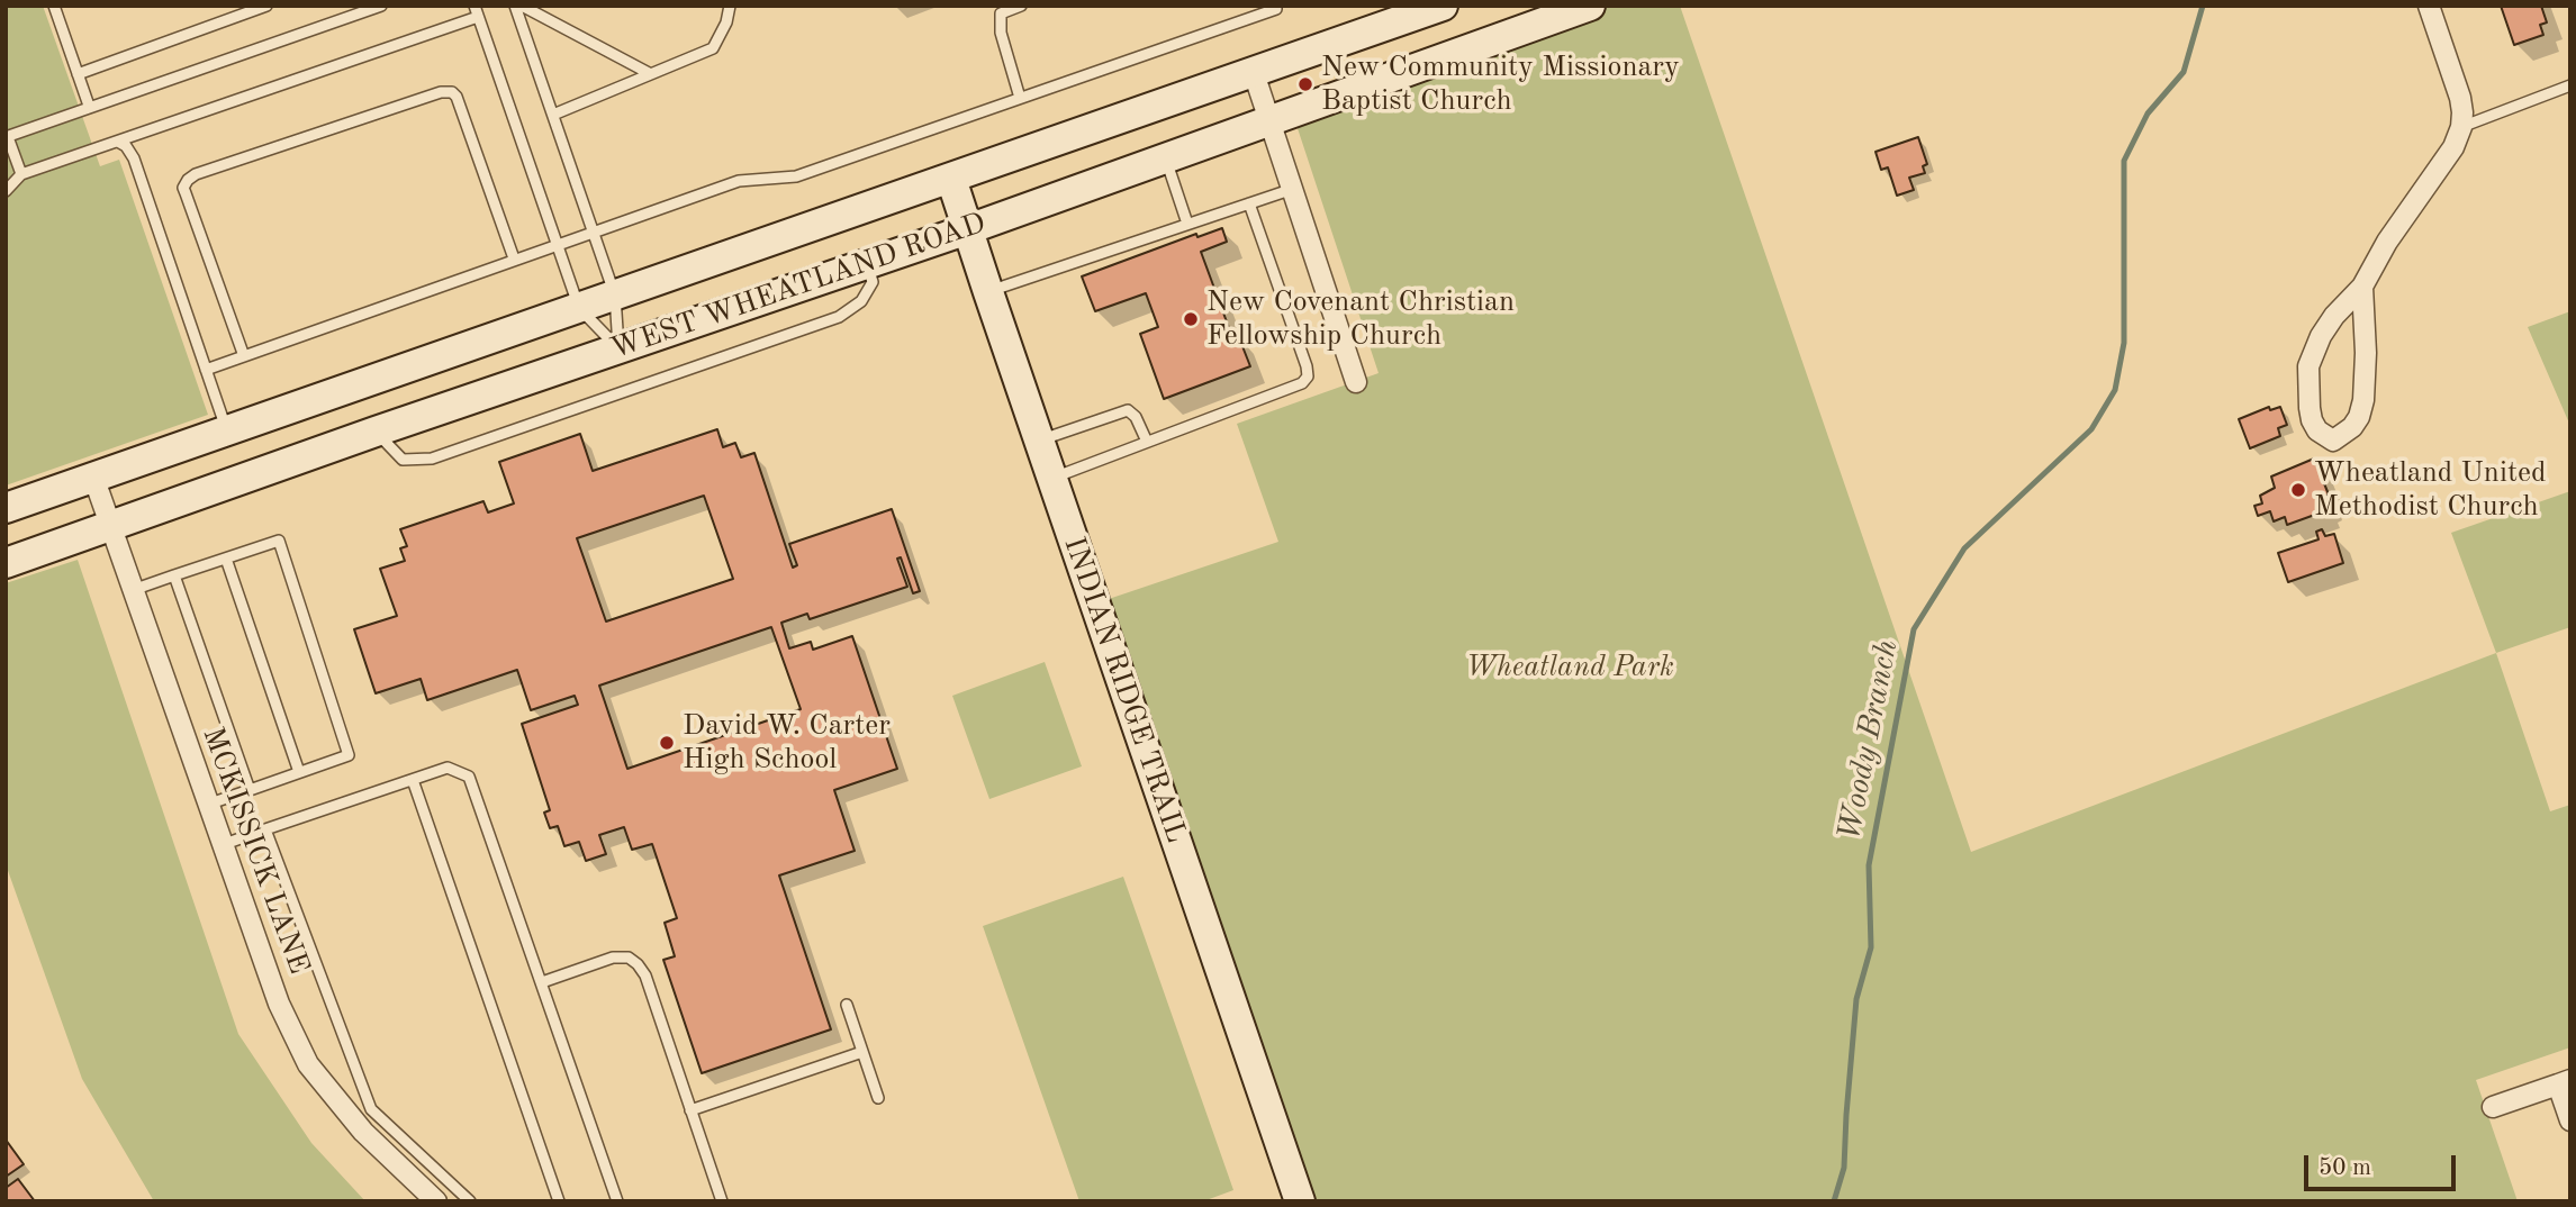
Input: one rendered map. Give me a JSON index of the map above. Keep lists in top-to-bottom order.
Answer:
{
  "streets": {
    "main road": ["WEST WHEATLAND ROAD", "INDIAN RIDGE TRAIL"],
    "street": ["MCKISSICK LANE"]
  },
  "crossings": [
    ["WEST WHEATLAND ROAD", "INDIAN RIDGE TRAIL"],
    ["WEST WHEATLAND ROAD", "MCKISSICK LANE"]
  ],
  "water": ["Woody Branch"],
  "parks": ["Wheatland Park"],
  "places": [
    "New Community Missionary Baptist Church",
    "New Covenant Christian Fellowship Church",
    "Wheatland United Methodist Church",
    "David W. Carter High School"
  ],
  "scale_bar": "50 m"
}
